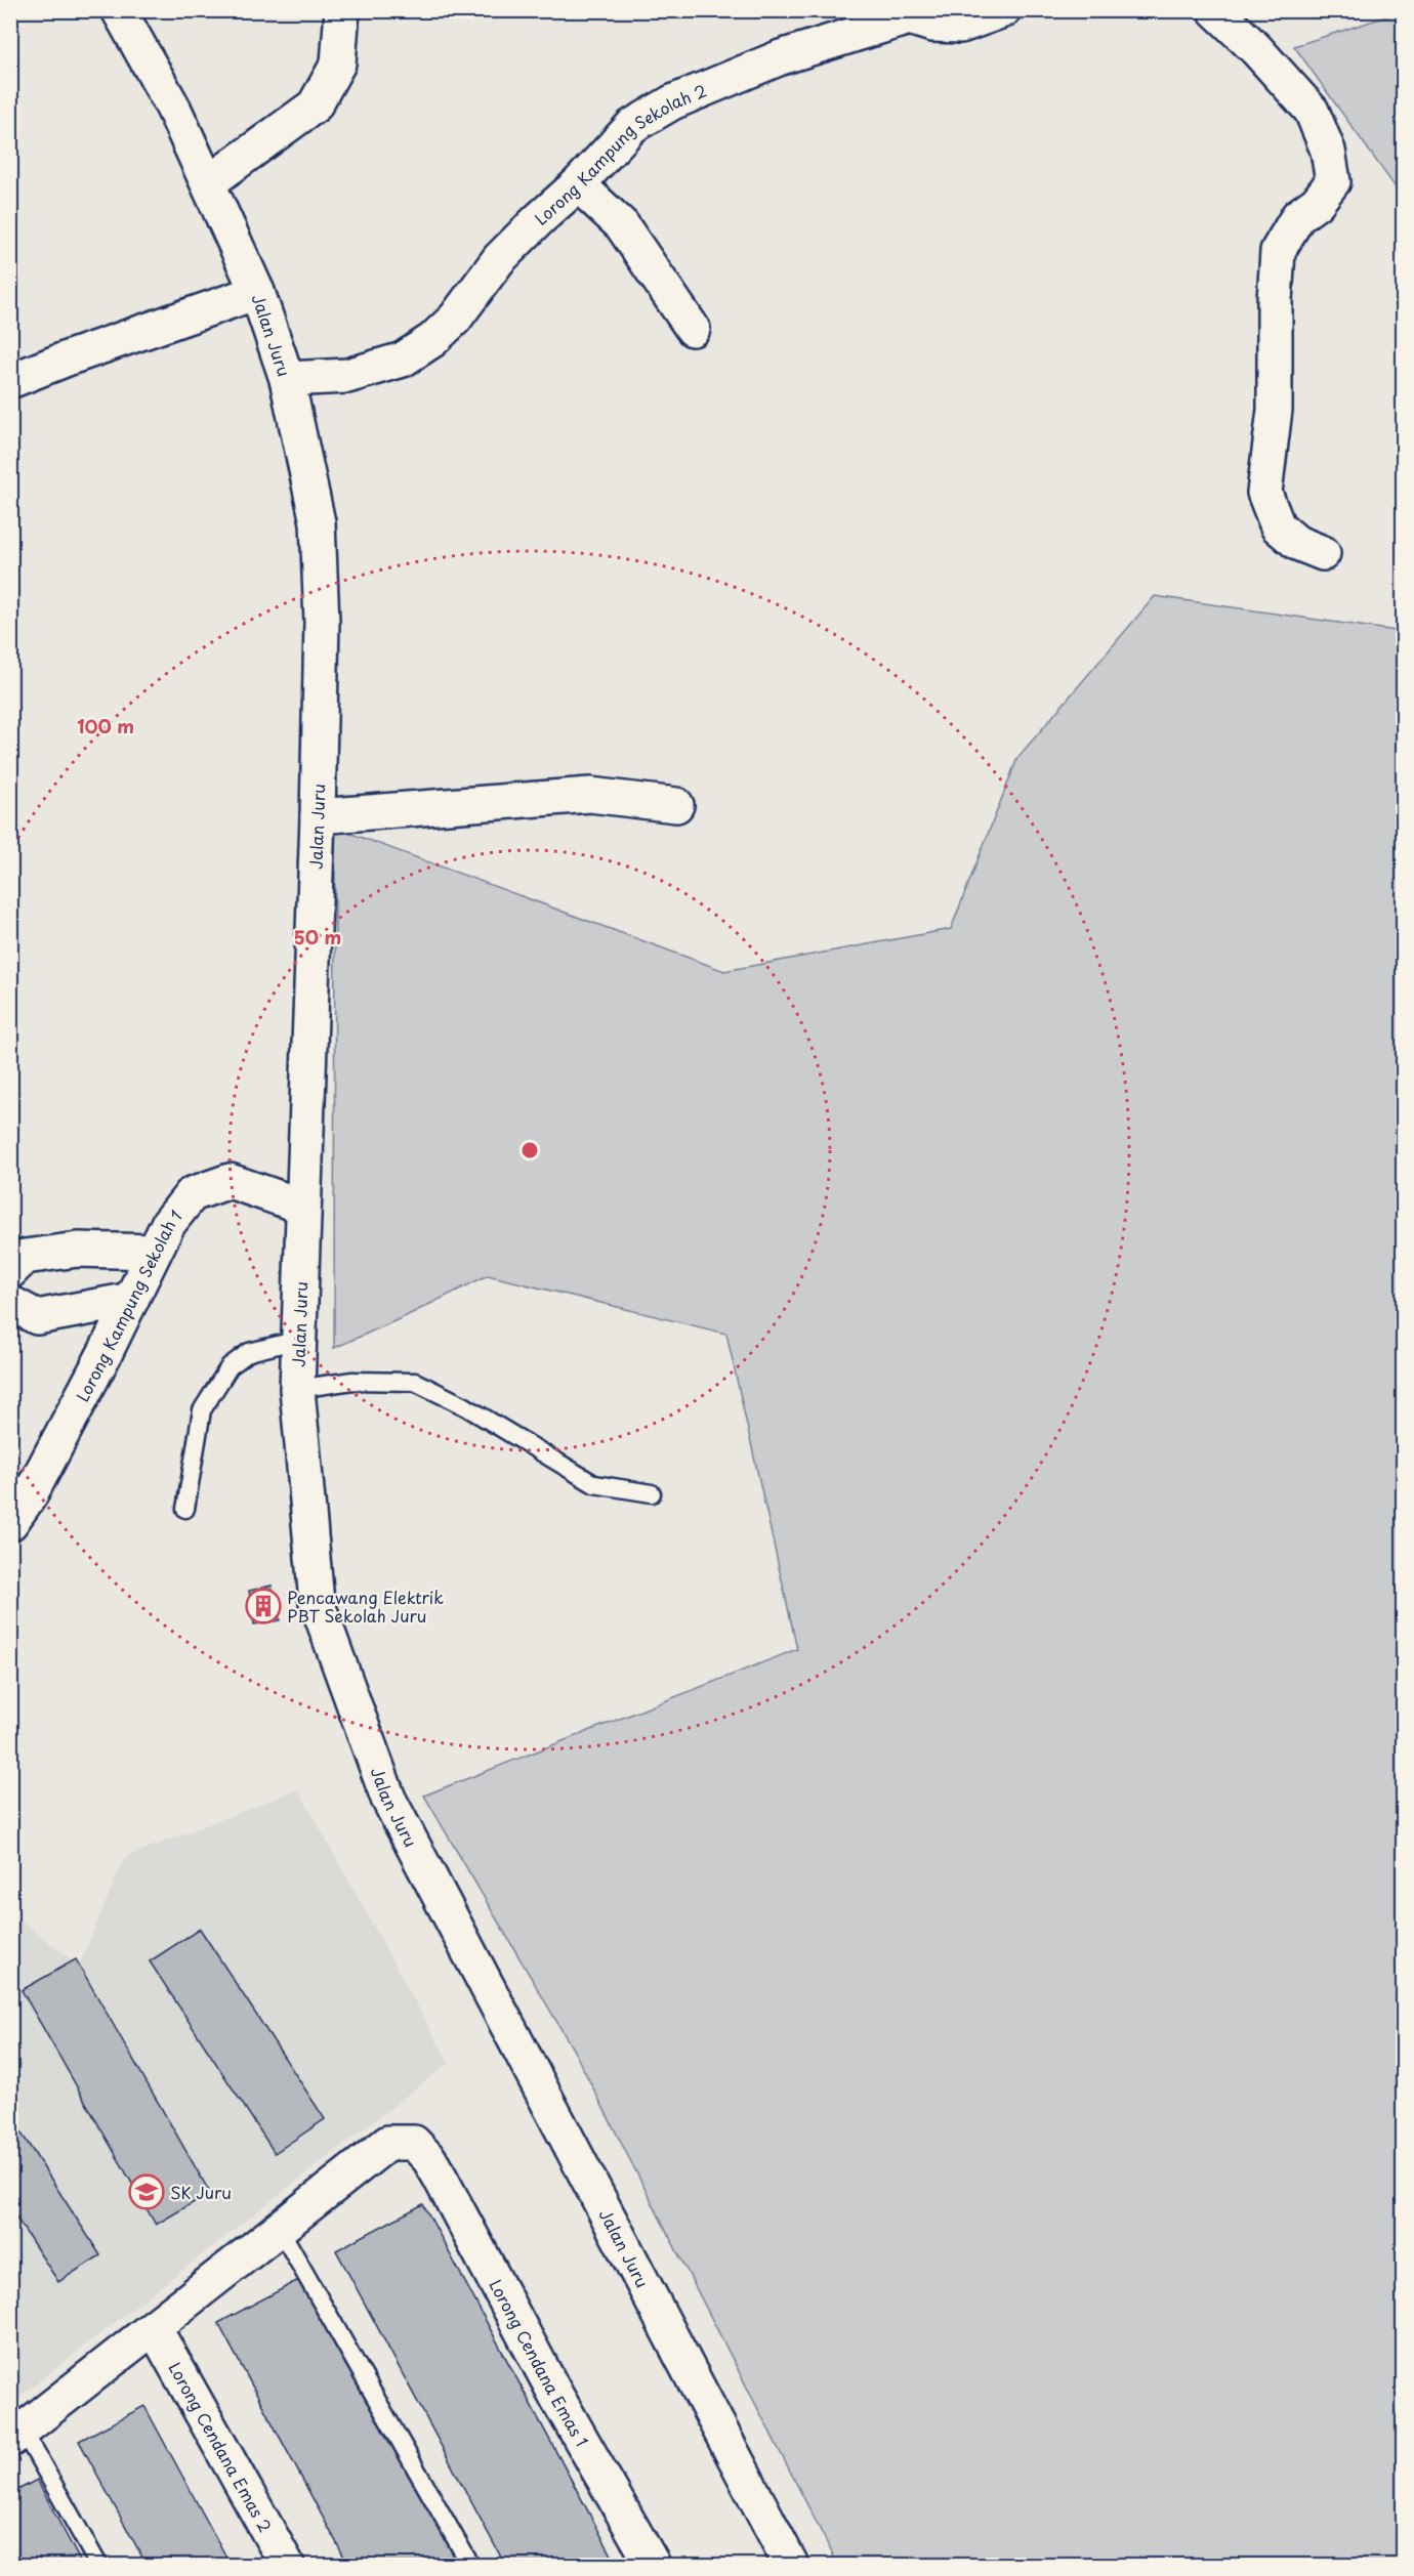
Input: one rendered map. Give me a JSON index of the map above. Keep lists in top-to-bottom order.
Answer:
{
  "streets": {
    "street": [
      "Lorong Kampung Sekolah 2",
      "Jalan Juru",
      "Lorong Kampung Sekolah 1",
      "Lorong Cendana Emas 1",
      "Lorong Cendana Emas 2"
    ]
  },
  "crossings": [
    ["Lorong Kampung Sekolah 2", "Jalan Juru"],
    ["Jalan Juru", "Lorong Kampung Sekolah 1"]
  ],
  "places": {
    "building": ["Pencawang Elektrik PBT Sekolah Juru"],
    "school or university": ["SK Juru"]
  },
  "rings": ["100 m", "50 m"]
}
